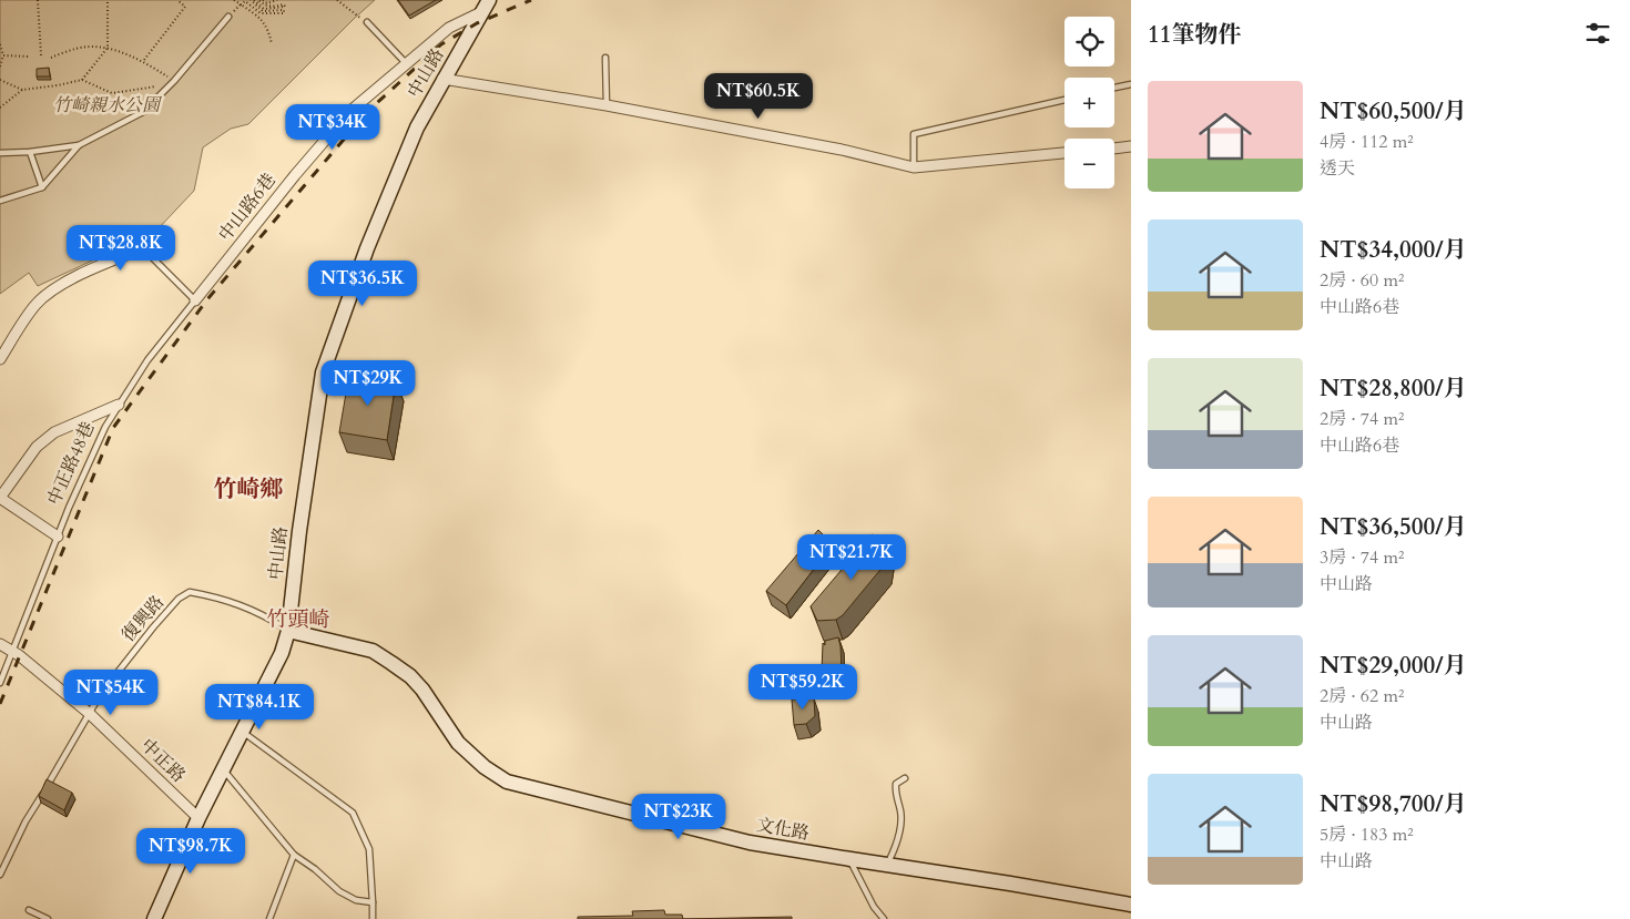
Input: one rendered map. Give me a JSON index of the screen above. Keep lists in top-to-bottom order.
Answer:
{
  "streets": {
    "street": [
      "中山路",
      "中山路6巷",
      "中正路48巷",
      "中正路",
      "文化路"
    ],
    "lane": ["復興路"]
  },
  "crossings": [
    ["中山路", "中山路6巷"],
    ["中山路", "復興路"],
    ["中山路", "中正路"],
    ["中山路", "文化路"],
    ["中山路6巷", "中正路48巷"],
    ["中正路48巷", "中正路"],
    ["復興路", "中正路"],
    ["復興路", "文化路"]
  ],
  "districts": ["竹崎鄉", "竹頭崎"],
  "parks": ["竹崎親水公園"],
  "page": {
    "heading": "11筆物件",
    "map_buttons": ["+", "−"],
    "list": [
      {
        "name": "NT$60,500/月",
        "note": "4房 · 112 m² · 透天"
      },
      {
        "name": "NT$34,000/月",
        "note": "2房 · 60 m² · 中山路6巷"
      },
      {
        "name": "NT$28,800/月",
        "note": "2房 · 74 m² · 中山路6巷"
      },
      {
        "name": "NT$36,500/月",
        "note": "3房 · 74 m² · 中山路"
      },
      {
        "name": "NT$29,000/月",
        "note": "2房 · 62 m² · 中山路"
      },
      {
        "name": "NT$98,700/月",
        "note": "5房 · 183 m² · 中山路"
      }
    ],
    "price": [
      "NT$60.5K",
      "NT$34K",
      "NT$28.8K",
      "NT$36.5K",
      "NT$29K",
      "NT$21.7K",
      "NT$59.2K",
      "NT$54K",
      "NT$84.1K",
      "NT$23K",
      "NT$98.7K"
    ]
  }
}
